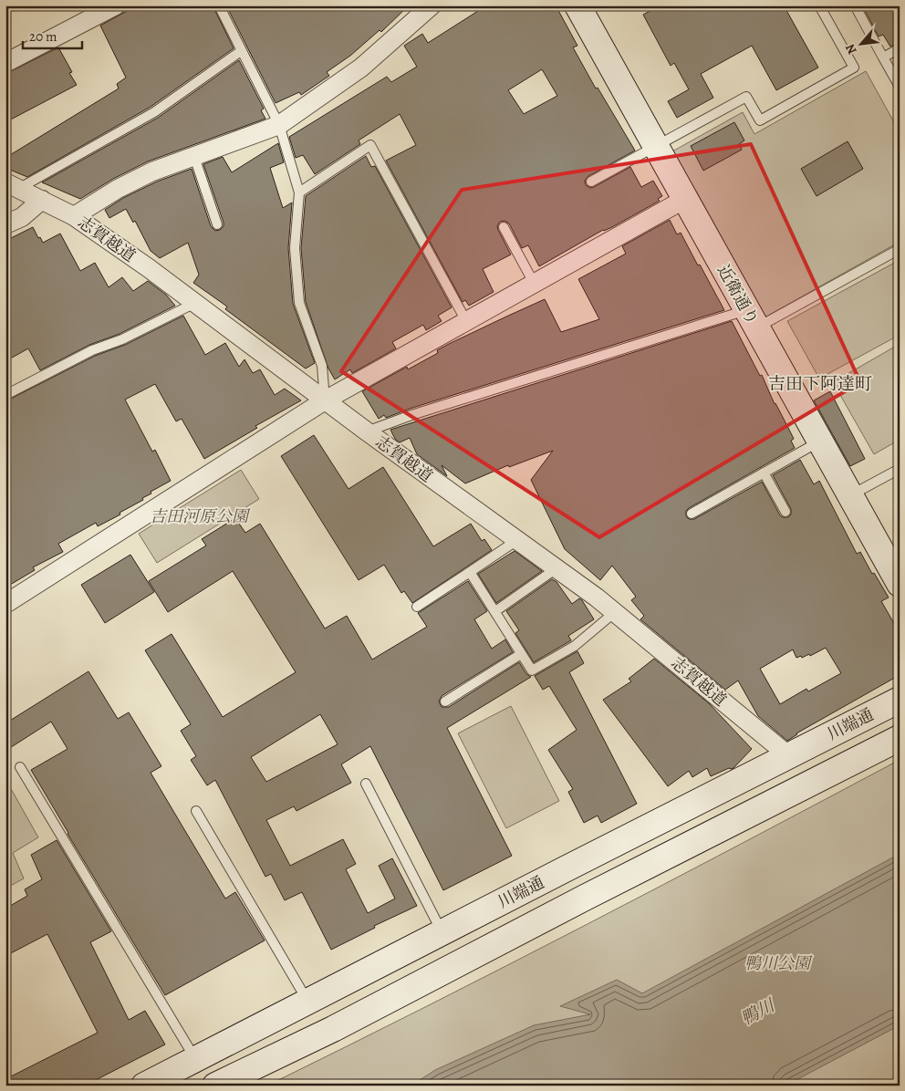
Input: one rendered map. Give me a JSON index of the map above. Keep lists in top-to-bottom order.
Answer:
{
  "streets": {
    "street": ["志賀越道", "近衛通り", "川端通"]
  },
  "crossings": [
    ["志賀越道", "川端通"]
  ],
  "districts": ["吉田下阿達町"],
  "water": ["鴨川"],
  "parks": ["吉田河原公園", "鴨川公園"],
  "scale_bar": "20 m",
  "north": "bottom left"
}
